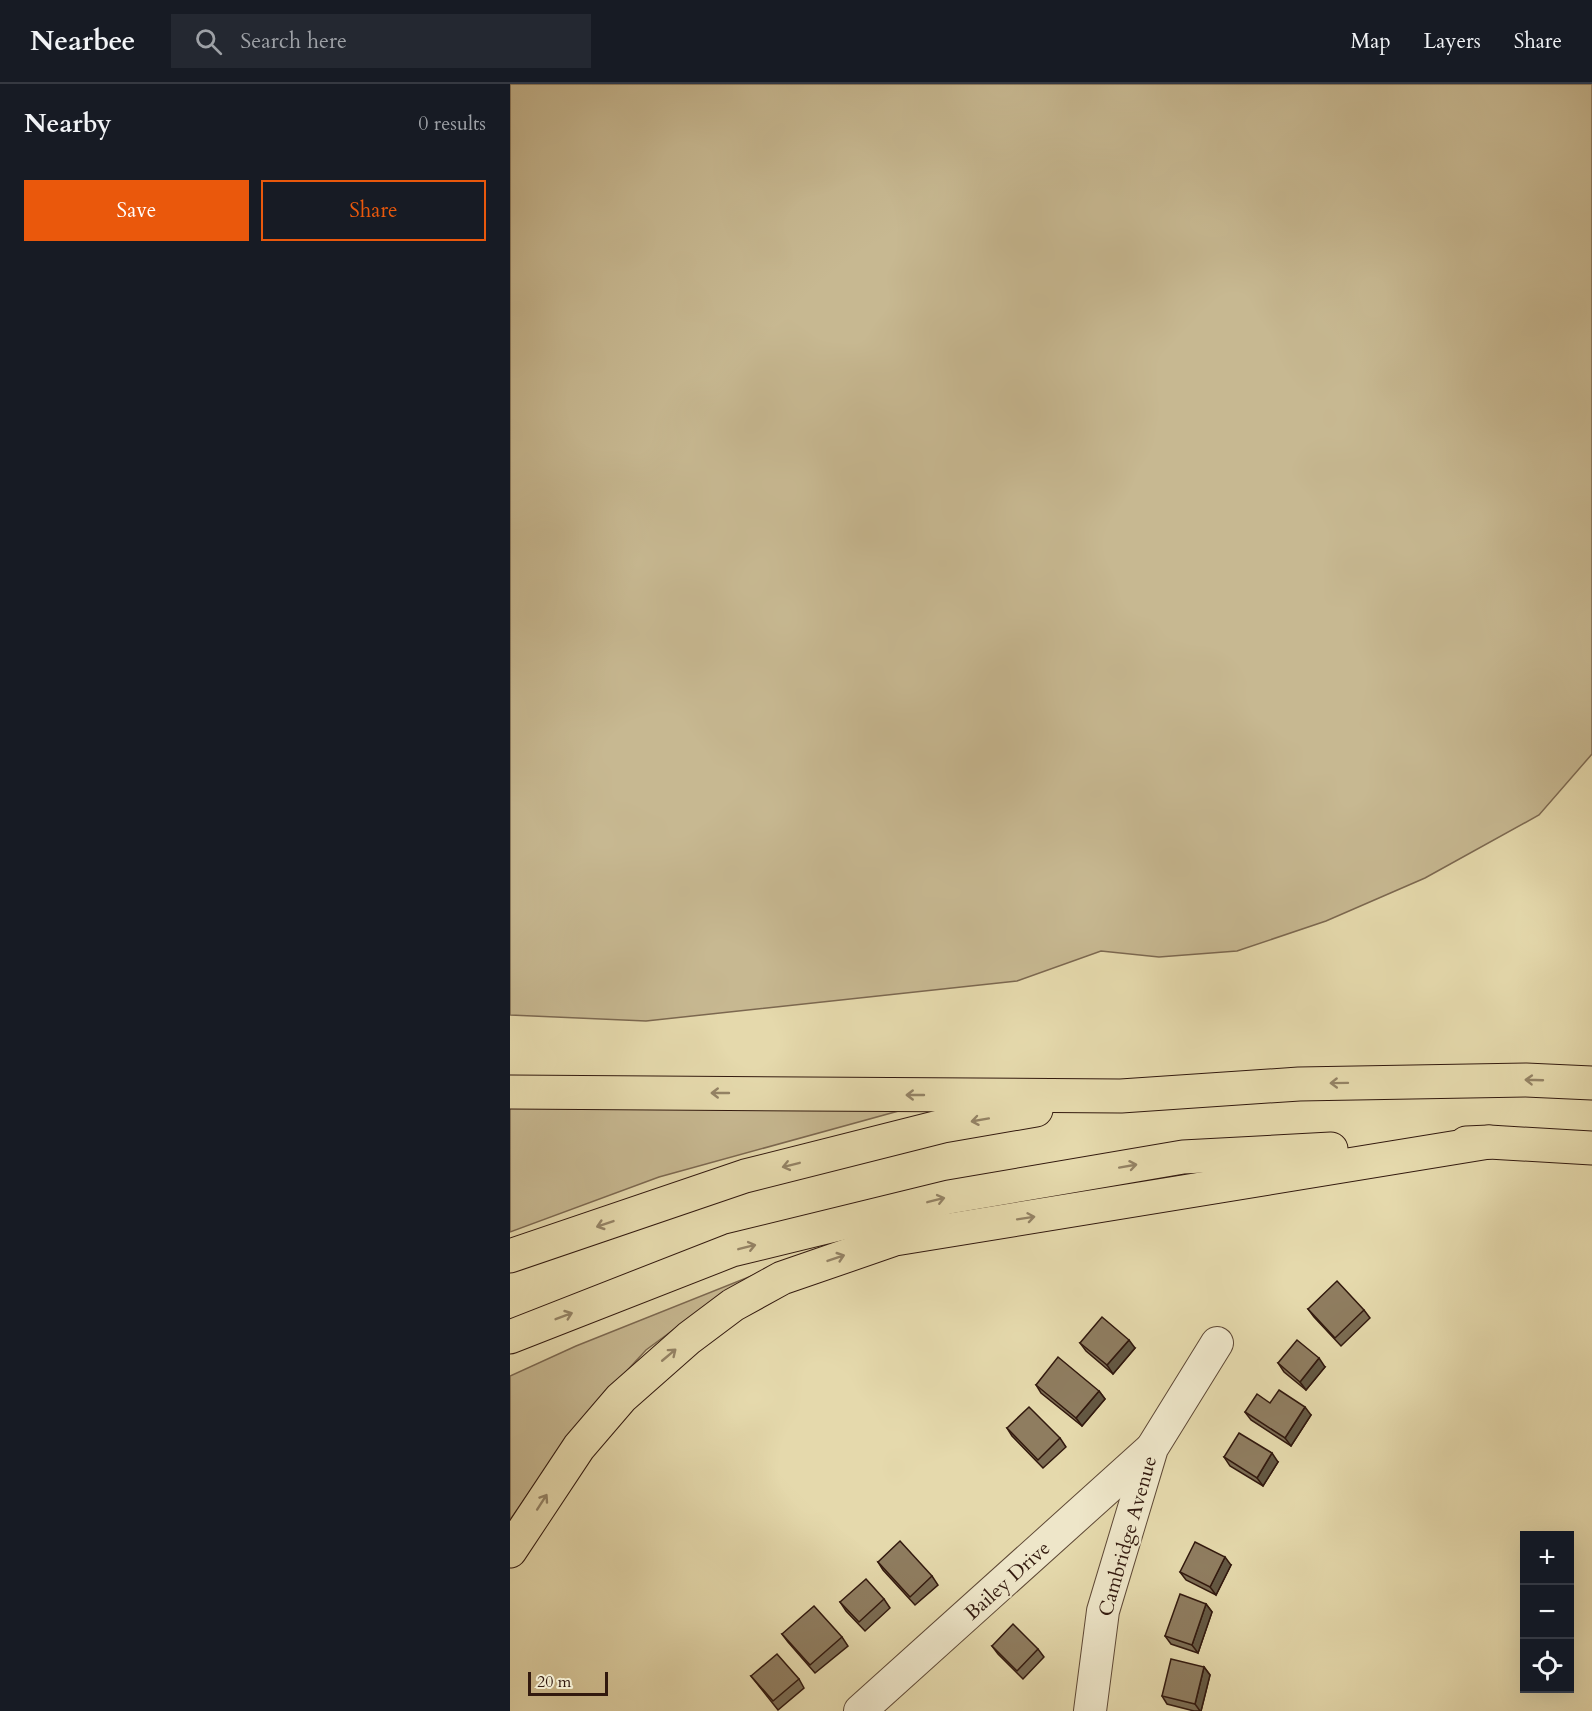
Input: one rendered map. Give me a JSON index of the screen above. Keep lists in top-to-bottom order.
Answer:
{
  "streets": {
    "street": ["Cambridge Avenue", "Bailey Drive"]
  },
  "crossings": [
    ["Cambridge Avenue", "Bailey Drive"]
  ],
  "scale_bar": "20 m",
  "page": {
    "header": "Nearbee",
    "search": "Search here",
    "nav": ["Map", "Layers", "Share"],
    "heading": ["Nearby", "0 results"],
    "buttons": ["Save", "Share"],
    "map_buttons": ["+", "−"],
    "scale": "20 m"
  }
}
